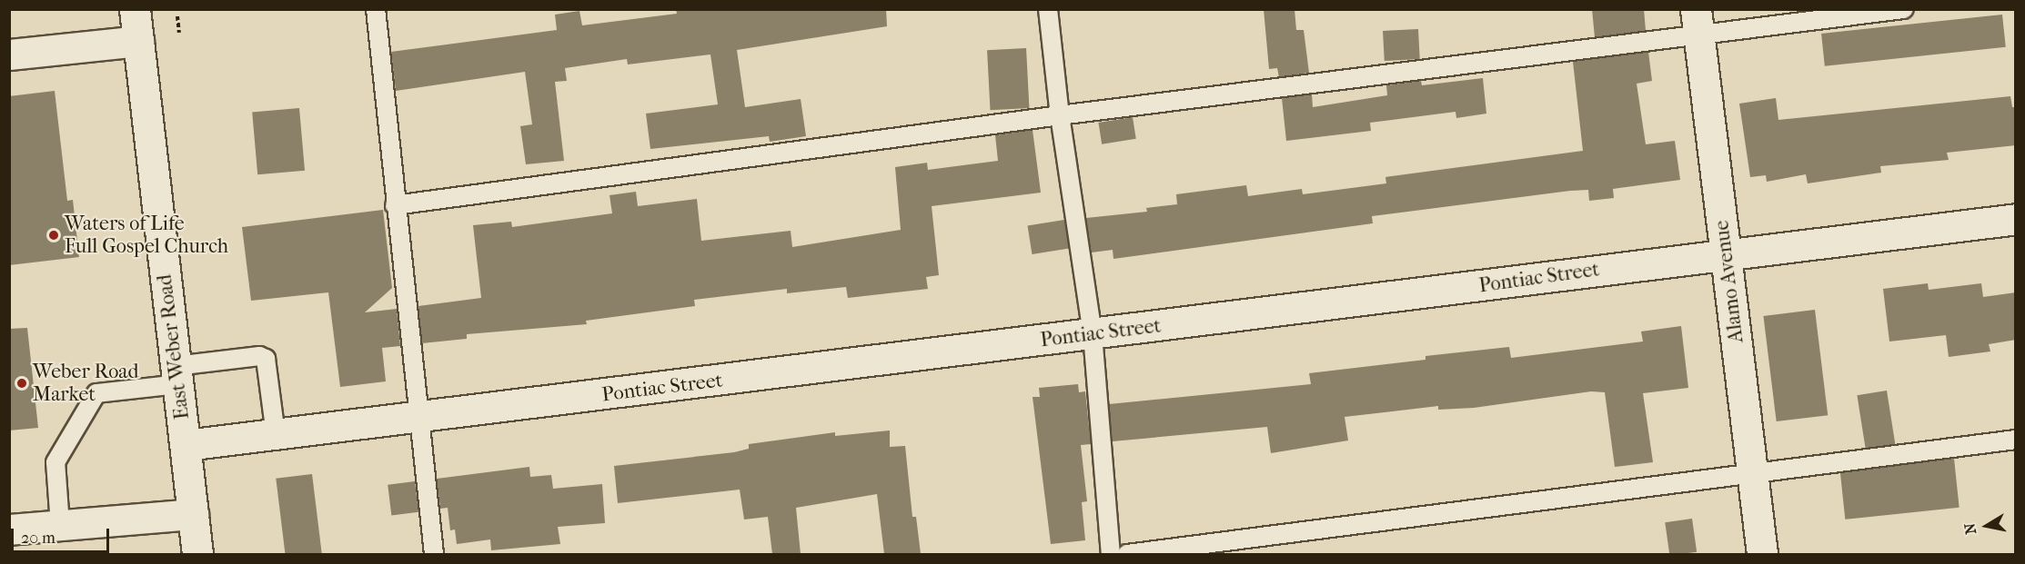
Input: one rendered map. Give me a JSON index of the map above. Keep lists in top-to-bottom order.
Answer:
{
  "streets": {
    "street": ["Pontiac Street", "Alamo Avenue", "East Weber Road"]
  },
  "crossings": [
    ["Pontiac Street", "Alamo Avenue"],
    ["Pontiac Street", "East Weber Road"]
  ],
  "places": ["Waters of Life Full Gospel Church", "Weber Road Market"],
  "scale_bar": "20 m",
  "north": "left"
}
